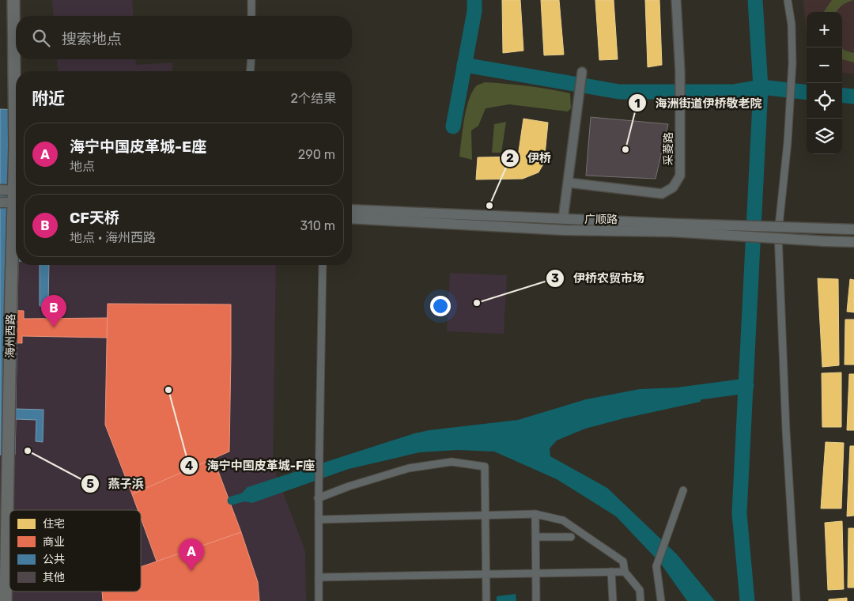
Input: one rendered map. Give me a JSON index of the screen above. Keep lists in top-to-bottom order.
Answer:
{
  "streets": {
    "highway": ["海州西路"],
    "main road": ["广顺路"],
    "street": ["采菱路"]
  },
  "places": [
    "海洲街道伊桥敬老院",
    "伊桥",
    "伊桥农贸市场",
    "海宁中国皮革城-F座",
    "燕子浜"
  ],
  "legend": [
    "住宅",
    "商业",
    "公共",
    "其他"
  ],
  "page": {
    "map_buttons": ["+", "−"],
    "search": "搜索地点",
    "heading": ["附近", "2个结果"],
    "list": [
      {
        "mark": "A",
        "name": "海宁中国皮革城-E座",
        "note": "地点",
        "value": "290 m"
      },
      {
        "mark": "B",
        "name": "CF天桥",
        "note": "地点 · 海州西路",
        "value": "310 m"
      }
    ],
    "pins": ["B", "A"]
  }
}
